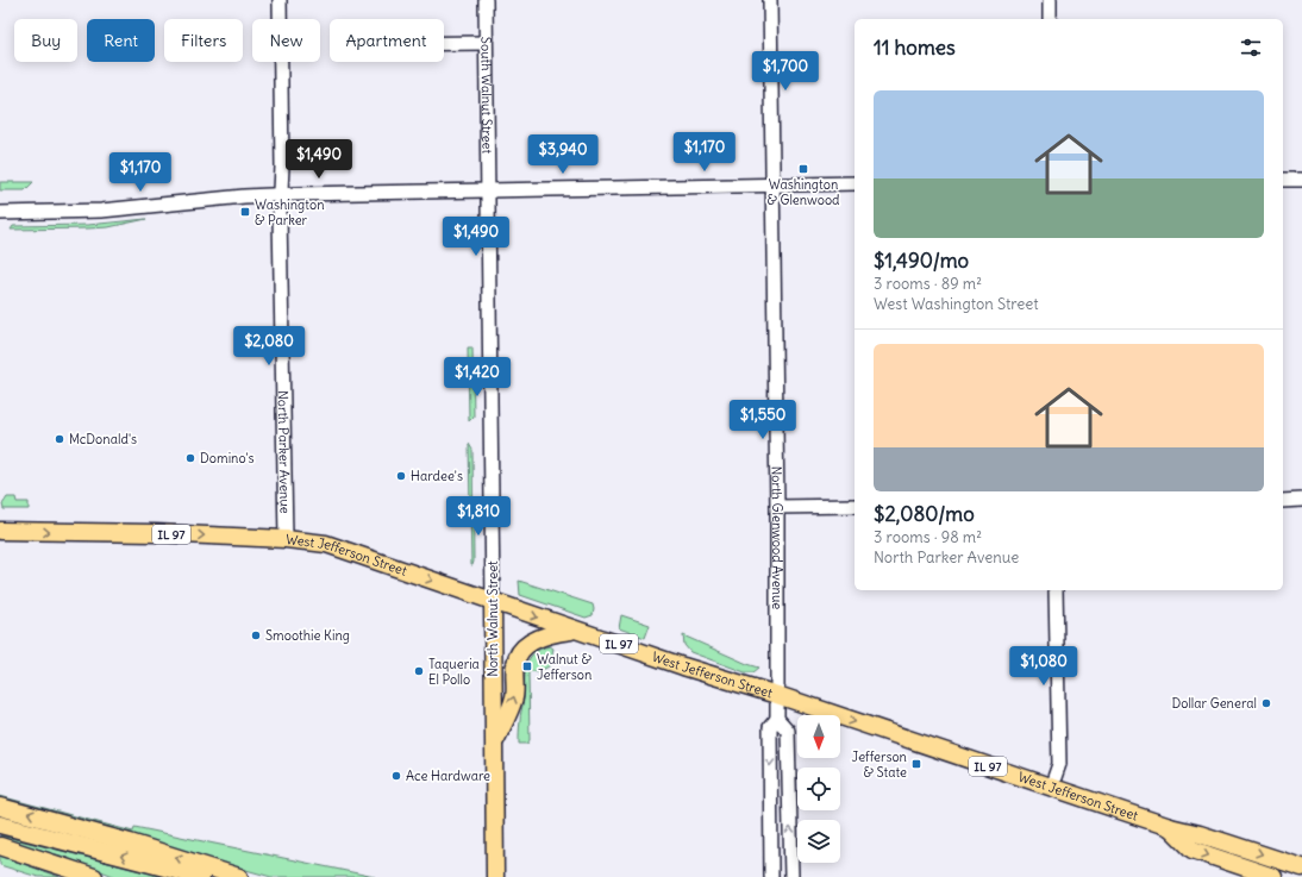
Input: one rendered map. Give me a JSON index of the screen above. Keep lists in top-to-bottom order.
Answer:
{
  "streets": {
    "main road": ["IL 97", "West Jefferson Street", "North Walnut Street"],
    "street": ["South Walnut Street", "North Parker Avenue", "North Glenwood Avenue"]
  },
  "crossings": [
    ["South Walnut Street", "North Walnut Street"],
    ["North Parker Avenue", "West Jefferson Street"],
    ["North Glenwood Avenue", "West Jefferson Street"],
    ["West Jefferson Street", "North Walnut Street"]
  ],
  "one_way": ["West Jefferson Street"],
  "places": {
    "transit": [
      "Washington & Glenwood",
      "Washington & Parker",
      "Walnut & Jefferson",
      "Jefferson & State"
    ],
    "other": [
      "McDonald's",
      "Domino's",
      "Hardee's",
      "Smoothie King",
      "Taqueria El Pollo",
      "Dollar General",
      "Ace Hardware"
    ]
  },
  "north": "bottom",
  "page": {
    "chip": [
      "Buy",
      "Rent",
      "Filters",
      "New",
      "Apartment"
    ],
    "heading": "11 homes",
    "price": [
      "$1,700",
      "$1,170",
      "$3,940",
      "$1,490",
      "$1,170",
      "$1,490",
      "$2,080",
      "$1,420",
      "$1,550",
      "$1,810",
      "$1,080"
    ],
    "list": [
      {
        "name": "$1,490/mo",
        "note": "3 rooms · 89 m² · West Washington Street"
      },
      {
        "name": "$2,080/mo",
        "note": "3 rooms · 98 m² · North Parker Avenue"
      }
    ]
  }
}
